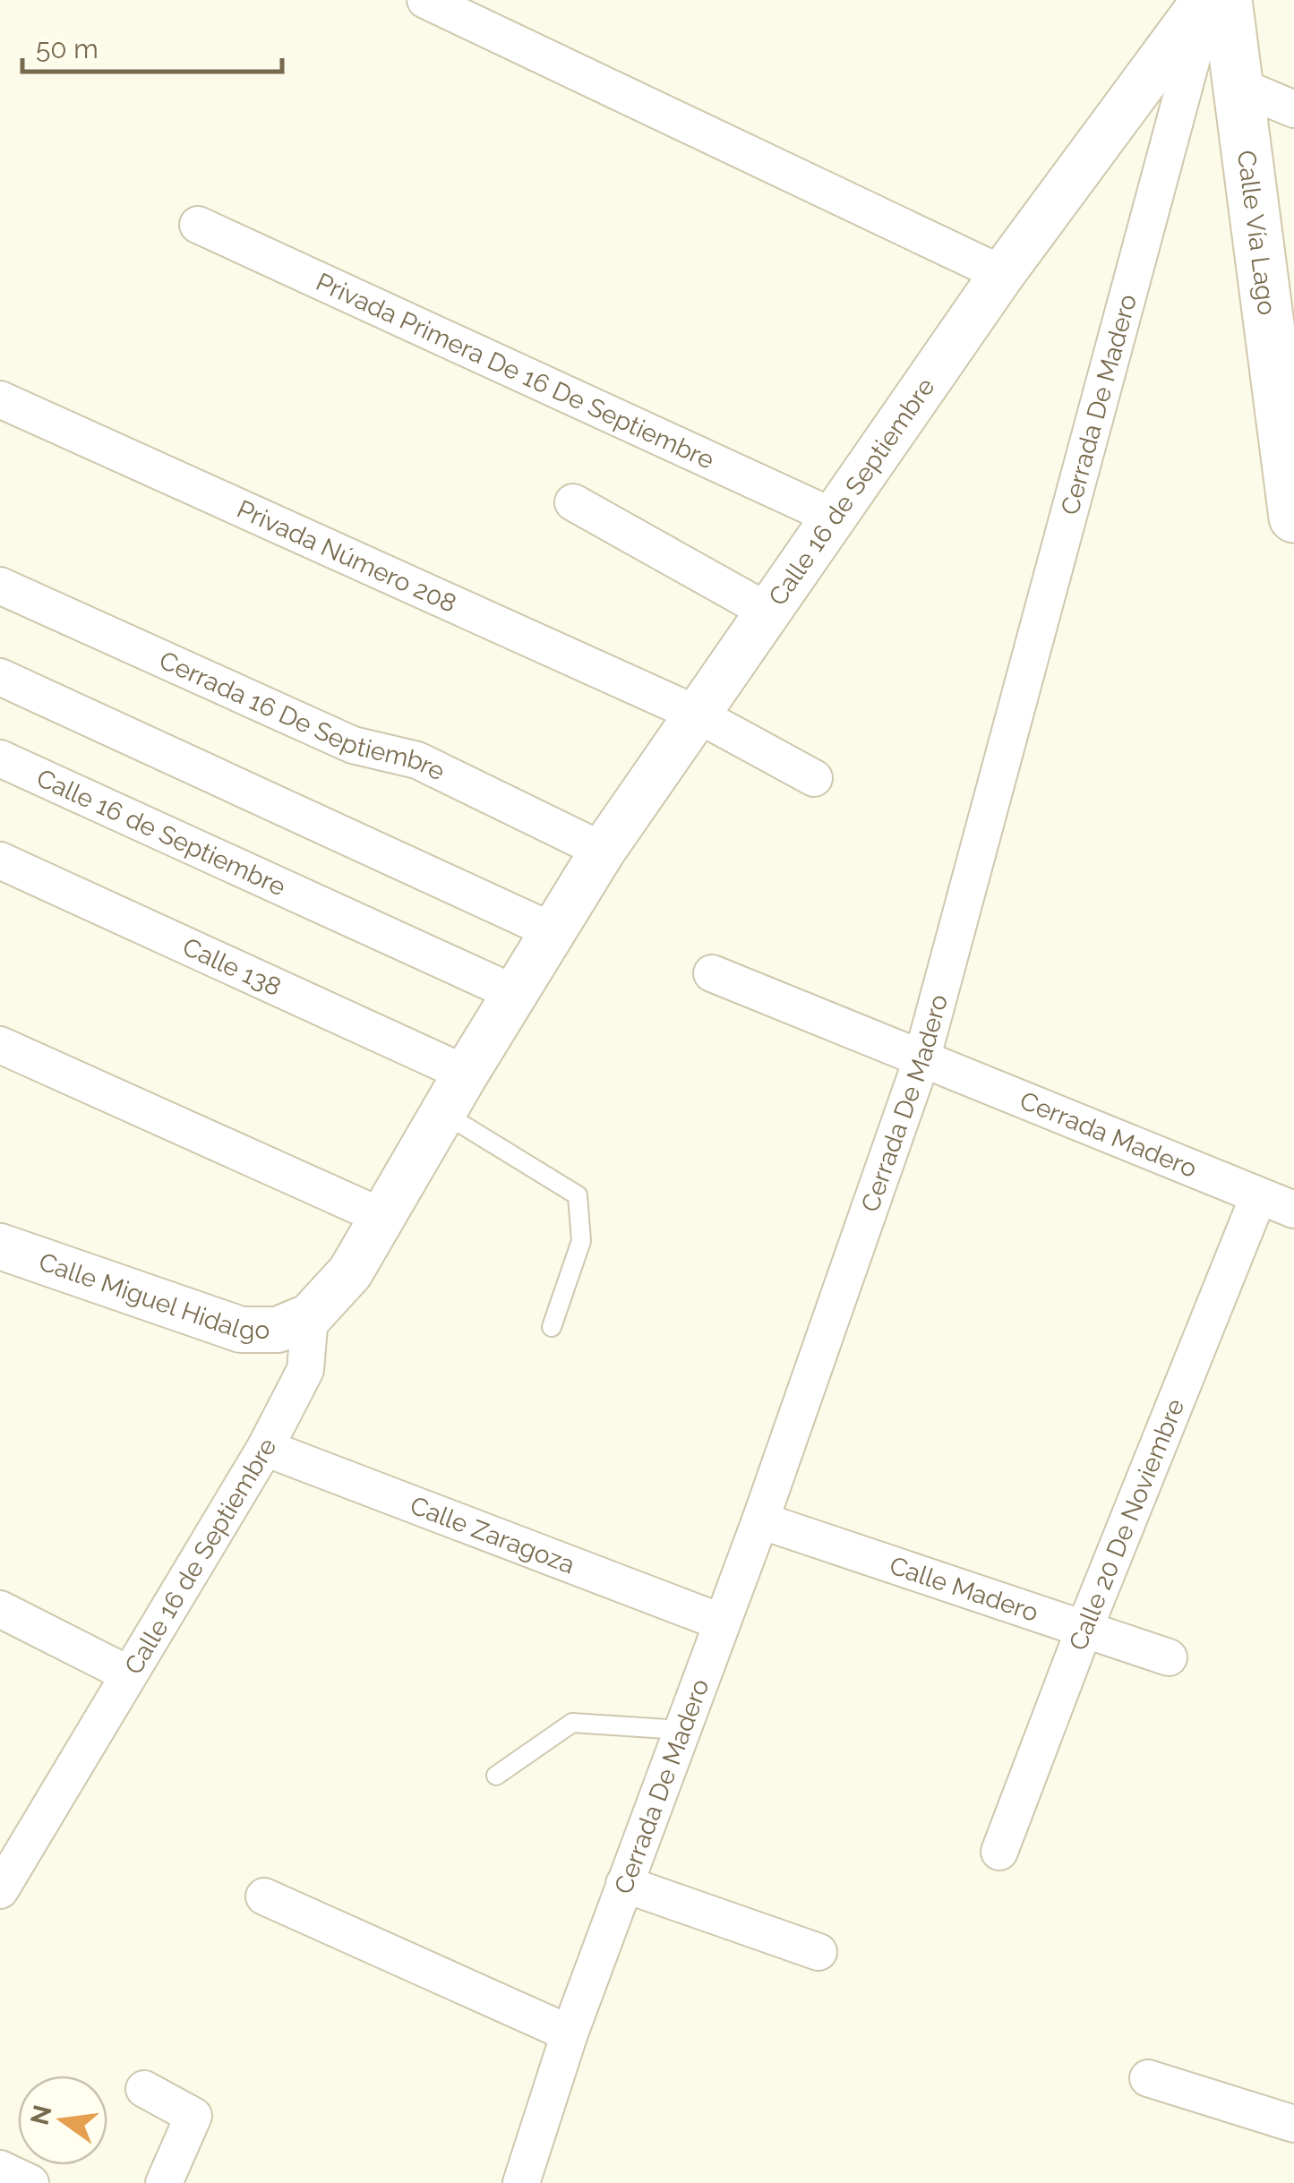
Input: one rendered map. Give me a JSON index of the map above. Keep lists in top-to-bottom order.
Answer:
{
  "streets": {
    "main road": ["Calle Vía Lago"],
    "street": [
      "Privada Primera De 16 De Septiembre",
      "Cerrada De Madero",
      "Calle 16 de Septiembre",
      "Privada Número 208",
      "Cerrada 16 De Septiembre",
      "Calle 138",
      "Cerrada Madero",
      "Calle Miguel Hidalgo",
      "Calle 20 De Noviembre",
      "Calle Zaragoza",
      "Calle Madero"
    ]
  },
  "crossings": [
    ["Privada Primera De 16 De Septiembre", "Calle 16 de Septiembre"],
    ["Cerrada De Madero", "Calle 16 de Septiembre"],
    ["Cerrada De Madero", "Cerrada Madero"],
    ["Cerrada De Madero", "Calle Zaragoza"],
    ["Cerrada De Madero", "Calle Madero"],
    ["Calle 16 de Septiembre", "Privada Número 208"],
    ["Calle 16 de Septiembre", "Cerrada 16 De Septiembre"],
    ["Calle 16 de Septiembre", "Calle 138"],
    ["Calle 16 de Septiembre", "Calle Miguel Hidalgo"],
    ["Calle 16 de Septiembre", "Calle Zaragoza"],
    ["Cerrada Madero", "Calle 20 De Noviembre"],
    ["Calle 20 De Noviembre", "Calle Madero"]
  ],
  "scale_bar": "50 m",
  "north": "left"
}
